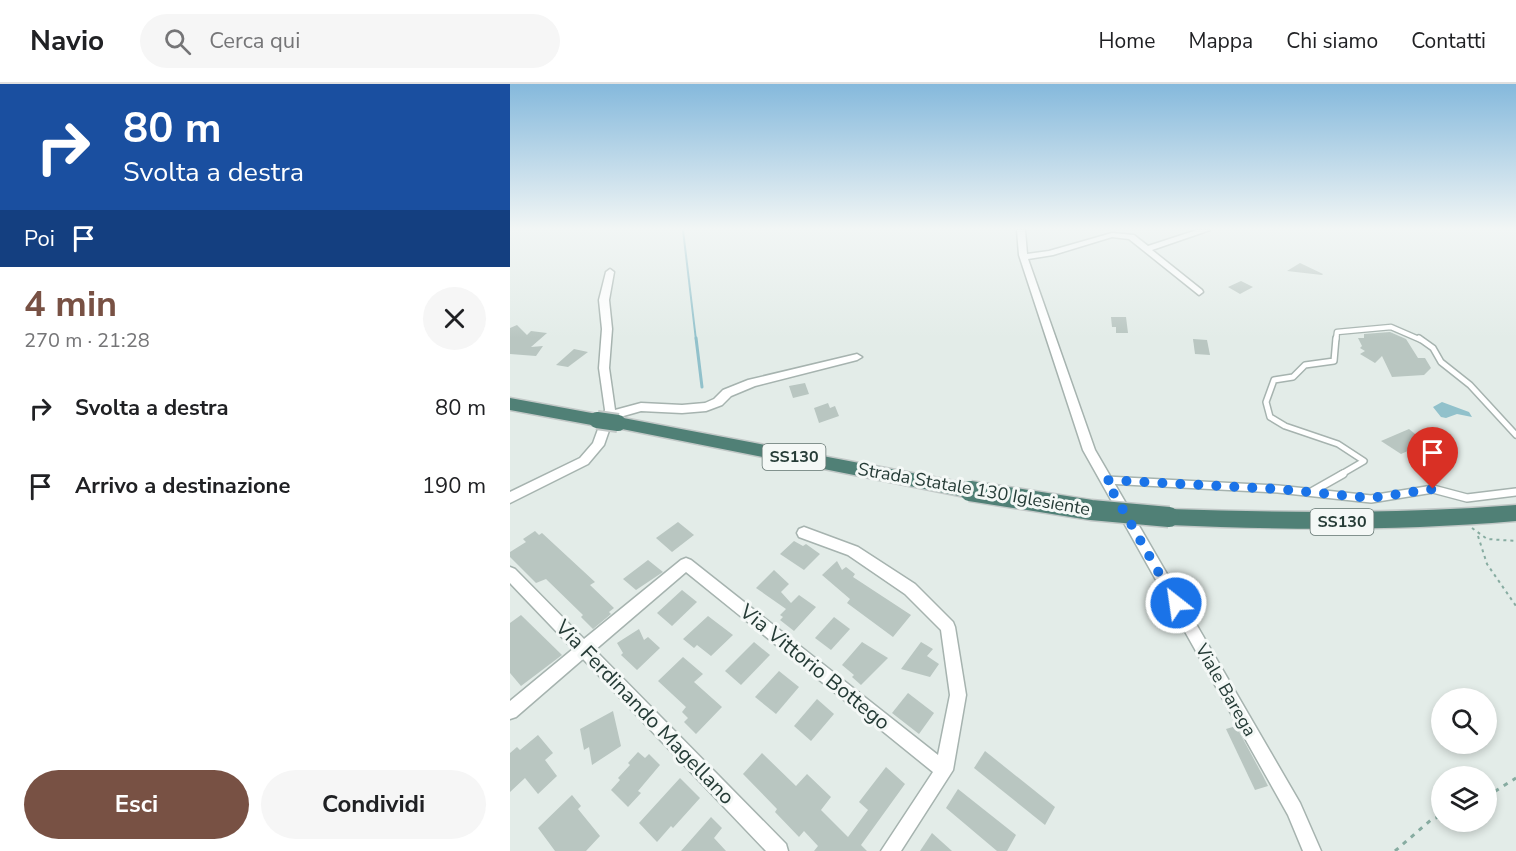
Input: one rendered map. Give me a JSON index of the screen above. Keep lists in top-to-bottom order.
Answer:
{
  "streets": {
    "highway": ["SS130", "Strada Statale 130 Iglesiente"],
    "street": ["Via Vittorio Bottego", "Viale Barega", "Via Ferdinando Magellano"]
  },
  "crossings": [
    ["Via Vittorio Bottego", "Via Ferdinando Magellano"]
  ],
  "page": {
    "header": "Navio",
    "search": "Cerca qui",
    "nav": [
      "Home",
      "Mappa",
      "Chi siamo",
      "Contatti"
    ],
    "turn": ["80 m", "Svolta a destra"],
    "then": "Poi",
    "heading": ["4 min", "270 m · 21:28"],
    "list": [
      {
        "name": "Svolta a destra",
        "value": "80 m"
      },
      {
        "name": "Arrivo a destinazione",
        "value": "190 m"
      }
    ],
    "buttons": ["Esci", "Condividi"]
  }
}
